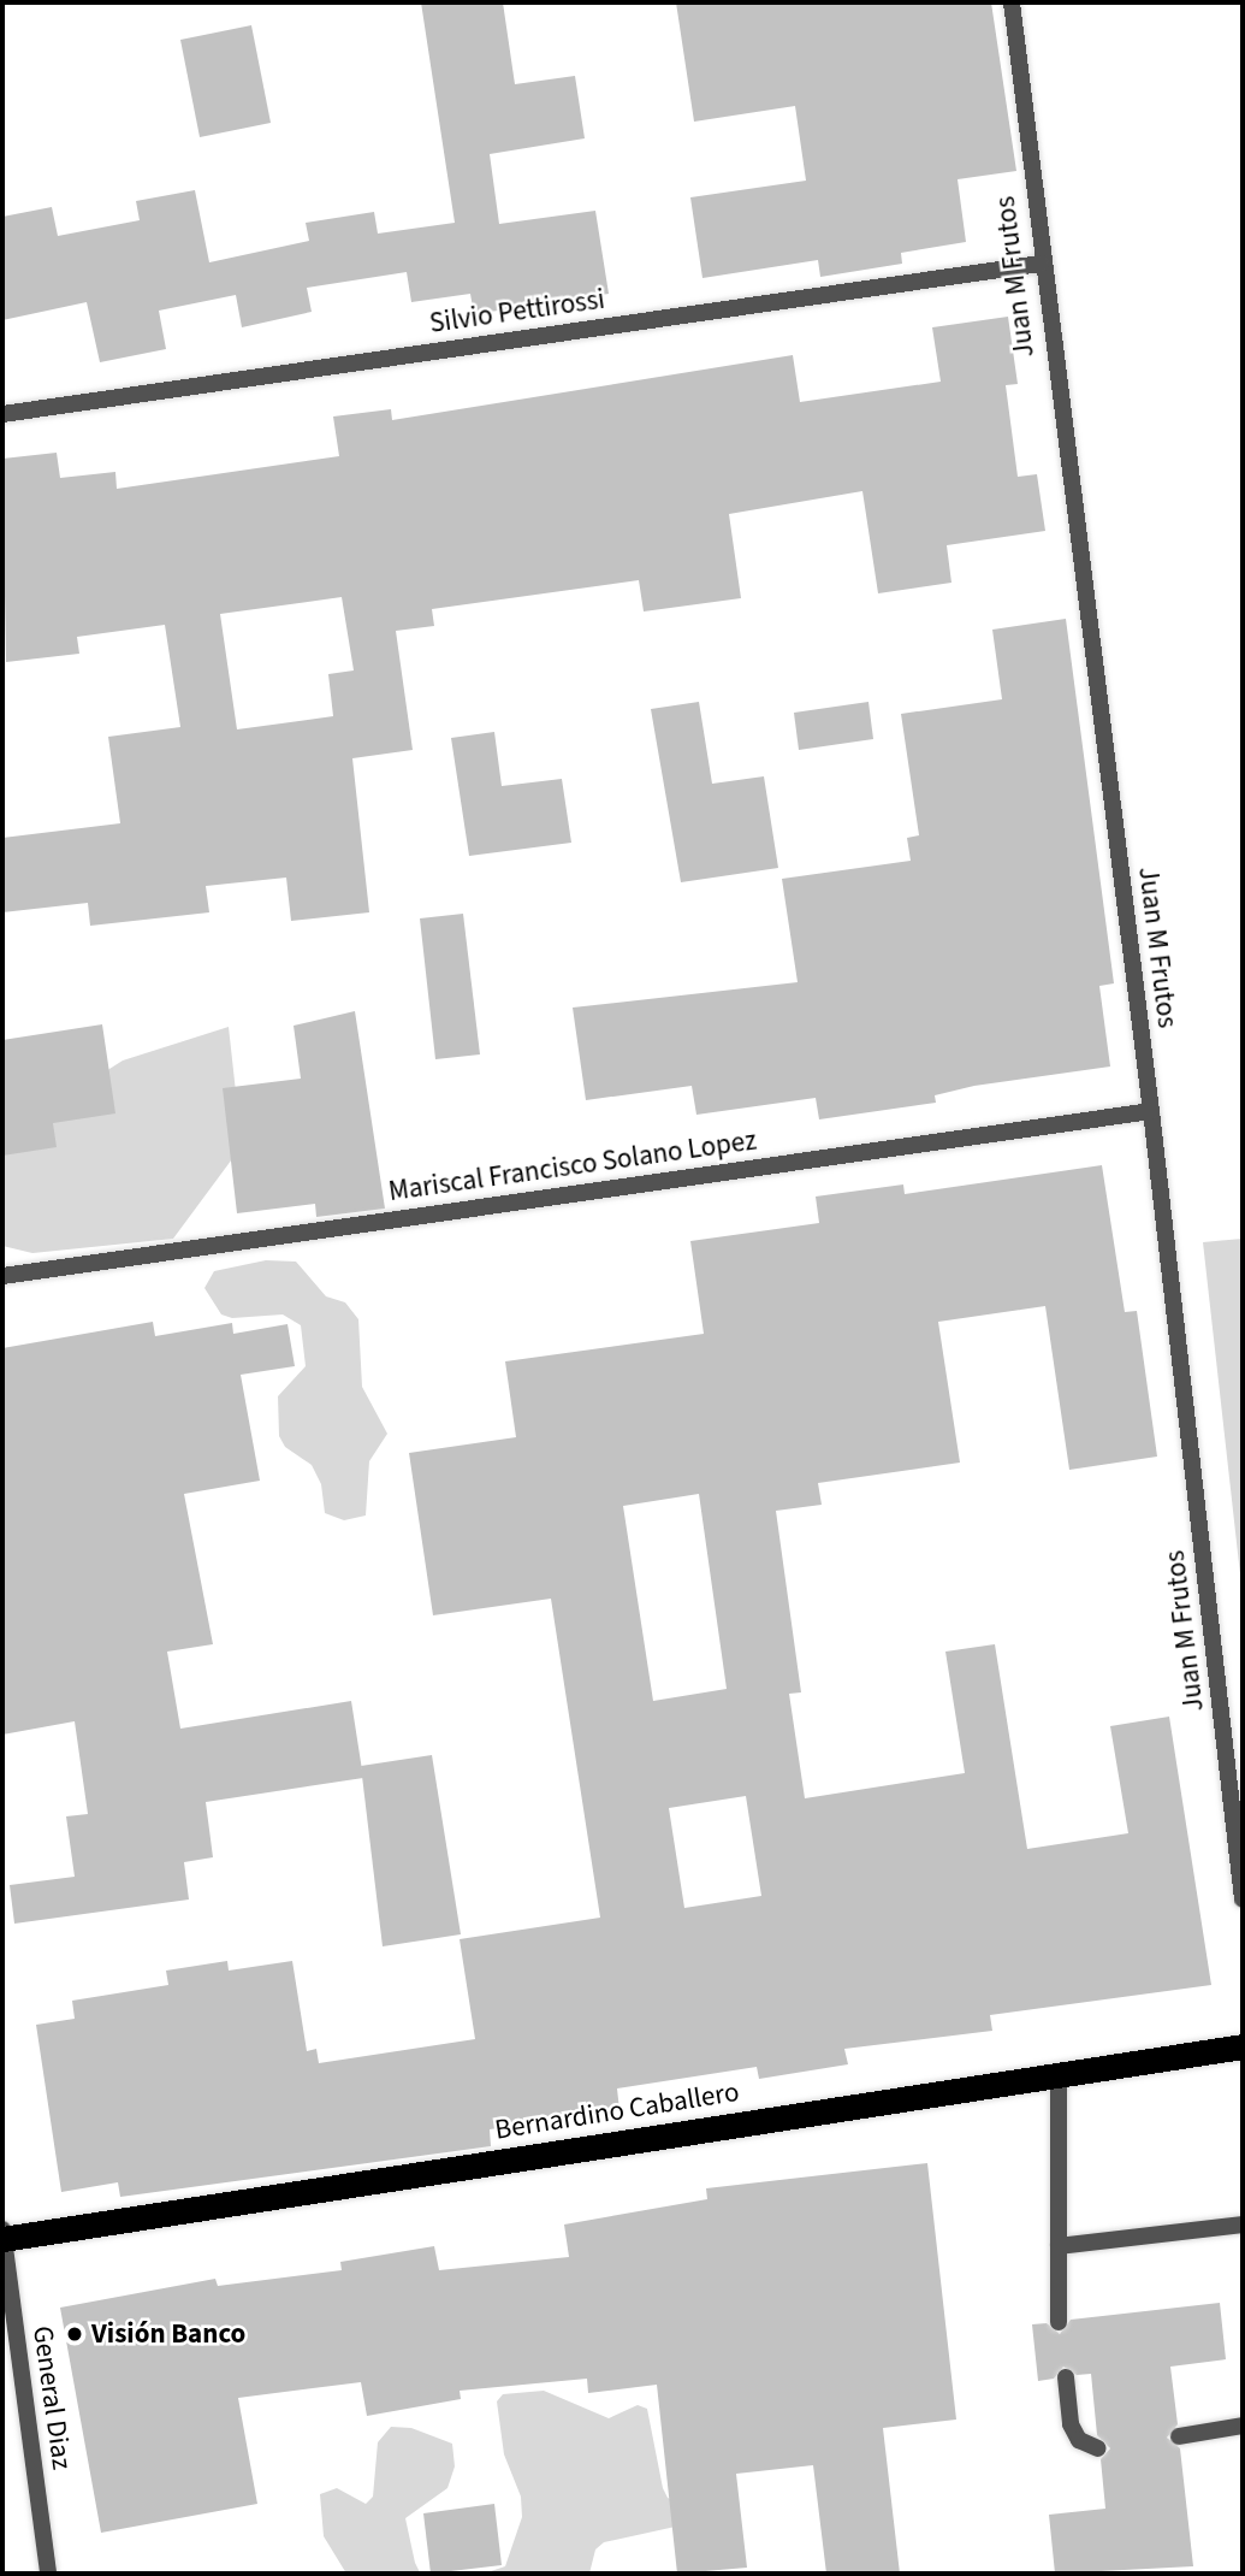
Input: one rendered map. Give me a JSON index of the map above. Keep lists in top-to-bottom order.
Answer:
{
  "streets": {
    "highway": ["Bernardino Caballero"],
    "street": [
      "Juan M Frutos",
      "Silvio Pettirossi",
      "Mariscal Francisco Solano Lopez",
      "General Diaz"
    ]
  },
  "crossings": [
    ["Juan M Frutos", "Silvio Pettirossi"],
    ["Juan M Frutos", "Mariscal Francisco Solano Lopez"],
    ["Bernardino Caballero", "General Diaz"]
  ],
  "places": ["Visión Banco"]
}
